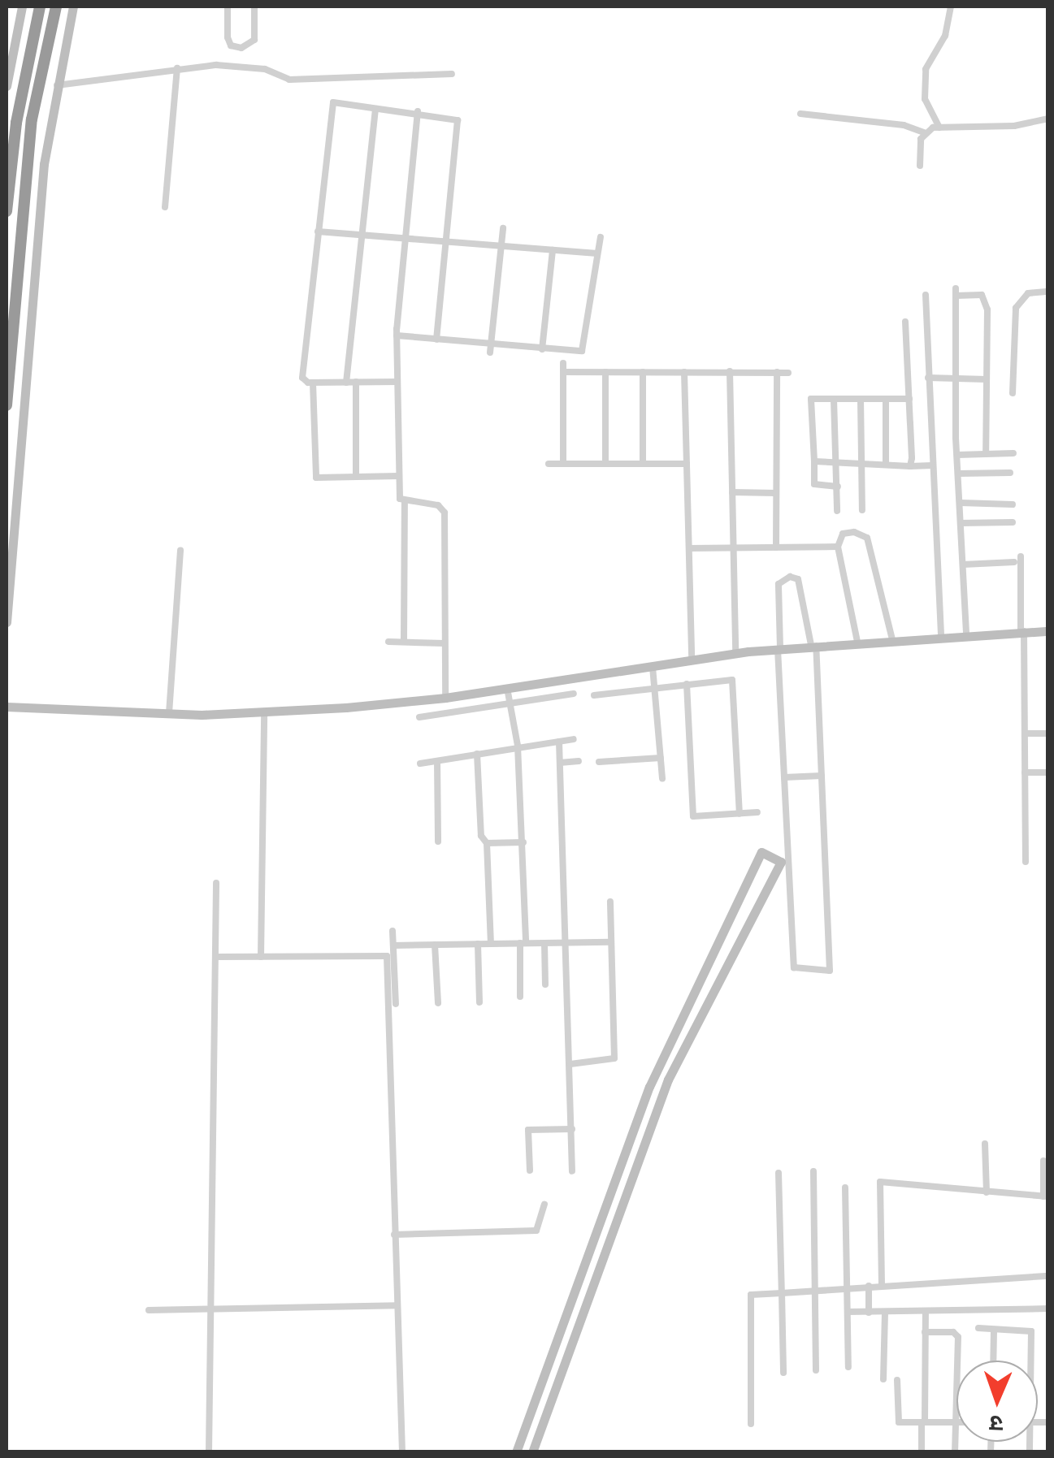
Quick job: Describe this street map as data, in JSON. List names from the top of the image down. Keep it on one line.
{"north":"bottom"}
